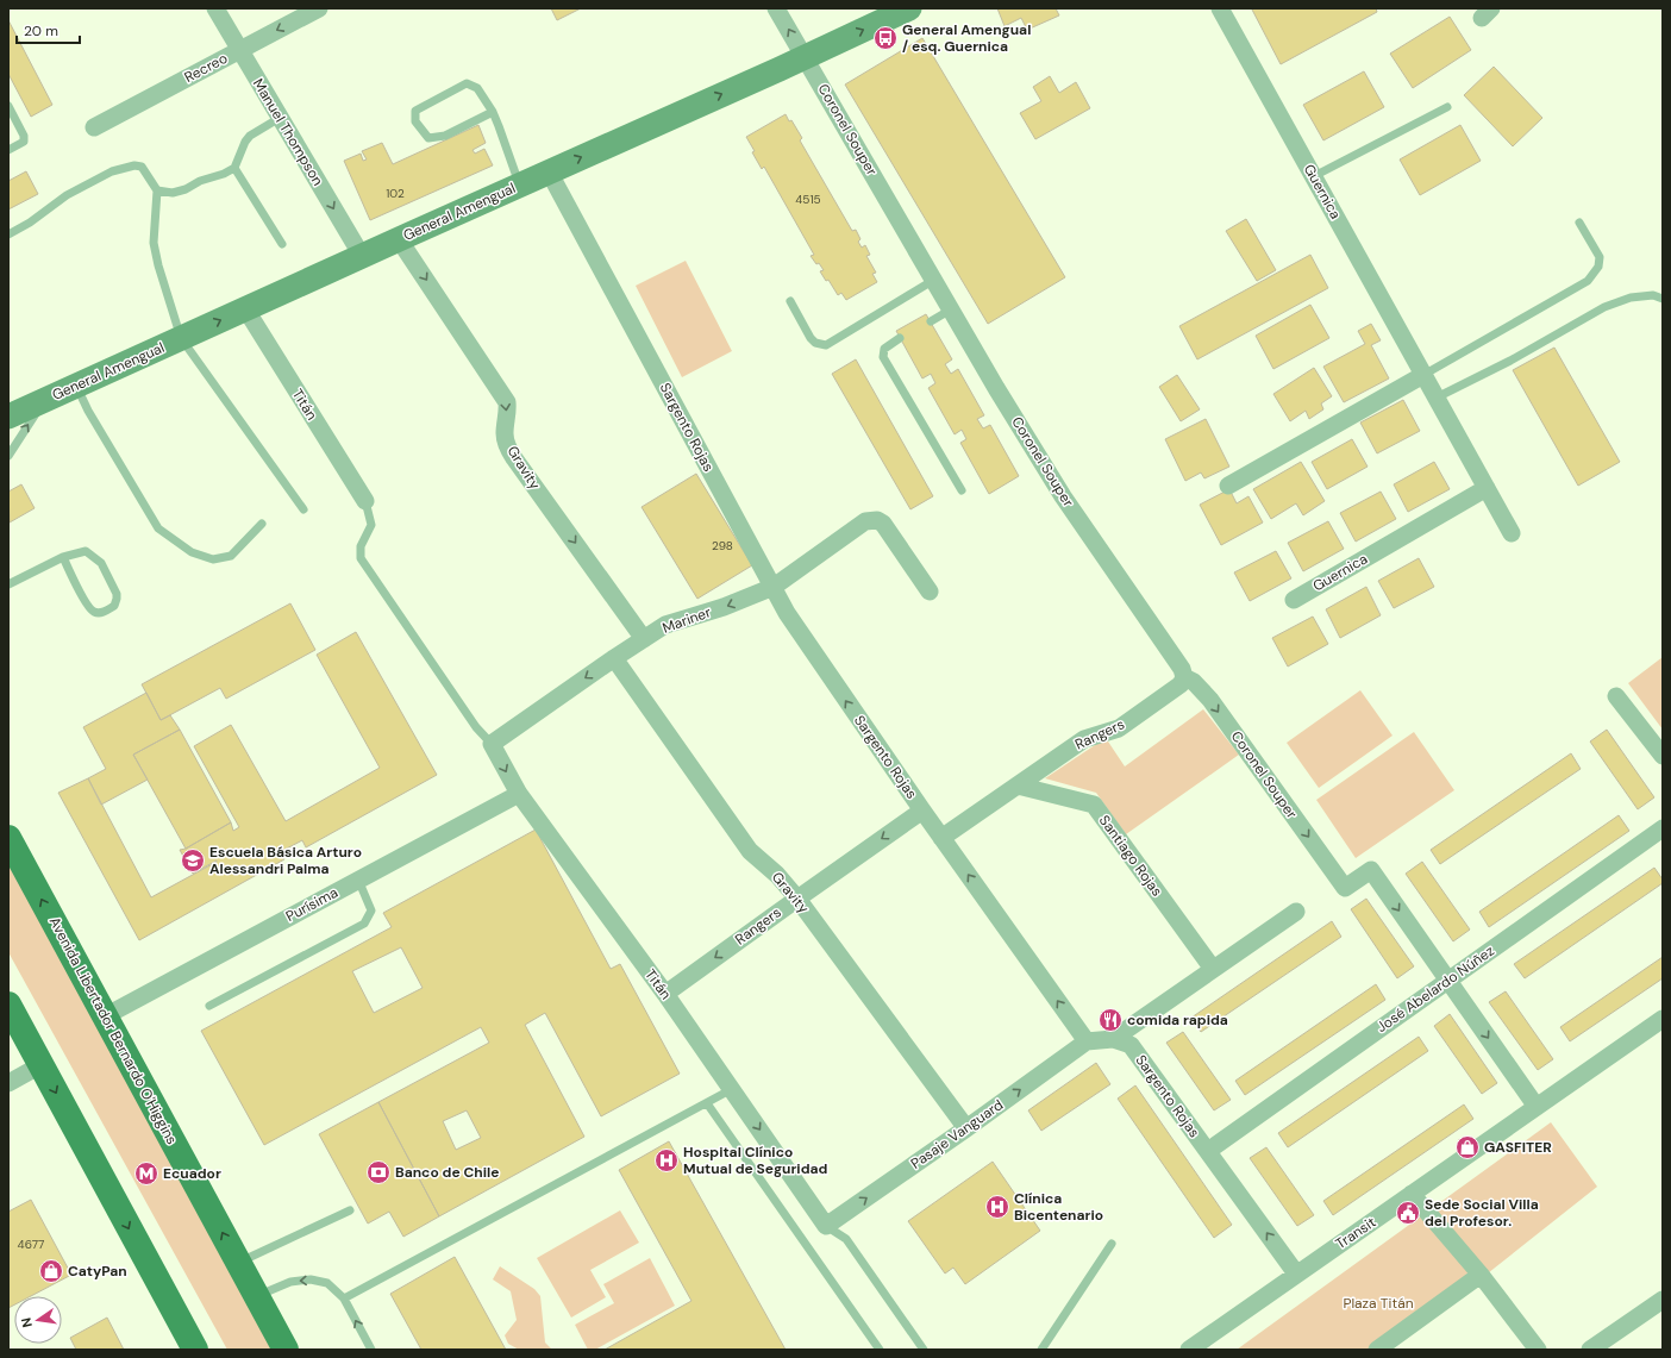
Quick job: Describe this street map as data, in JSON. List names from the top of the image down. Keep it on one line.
{"streets":{"main road":["Avenida Libertador Bernardo O'Higgins"],"street":["Recreo","Coronel Souper","Manuel Thompson","Guernica","General Amengual","Titán","Sargento Rojas","Gravity","Mariner","Rangers","Santiago Rojas","Purísima","José Abelardo Núñez","Pasaje Vanguard","Transit"]},"crossings":[["Recreo","Manuel Thompson"],["Coronel Souper","General Amengual"],["Coronel Souper","Rangers"],["Coronel Souper","José Abelardo Núñez"],["Manuel Thompson","General Amengual"],["General Amengual","Titán"],["General Amengual","Sargento Rojas"],["General Amengual","Gravity"],["Titán","Mariner"],["Titán","Rangers"],["Titán","Purísima"],["Titán","Pasaje Vanguard"],["Sargento Rojas","Mariner"],["Sargento Rojas","Rangers"],["Sargento Rojas","José Abelardo Núñez"],["Sargento Rojas","Pasaje Vanguard"],["Sargento Rojas","Transit"],["Gravity","Mariner"],["Gravity","Rangers"],["Gravity","Pasaje Vanguard"],["Rangers","Santiago Rojas"],["Purísima","Avenida Libertador Bernardo O'Higgins"]],"one_way":["Manuel Thompson","General Amengual","Sargento Rojas","Gravity","Mariner","Rangers","Pasaje Vanguard"],"parks":["Plaza Titán"],"places":{"bus stop":["General Amengual / esq. Guernica"],"school or university":["Escuela Básica Arturo Alessandri Palma"],"restaurant":["comida rapida"],"shop":["GASFITER","CatyPan"],"hospital":["Hospital Clínico Mutual de Seguridad","Clínica Bicentenario"],"bank":["Banco de Chile"],"metro station":["Ecuador"],"public building":["Sede Social Villa del Profesor."]},"house_numbers":["102","4515","298","4677"],"scale_bar":"20 m","north":"left"}
